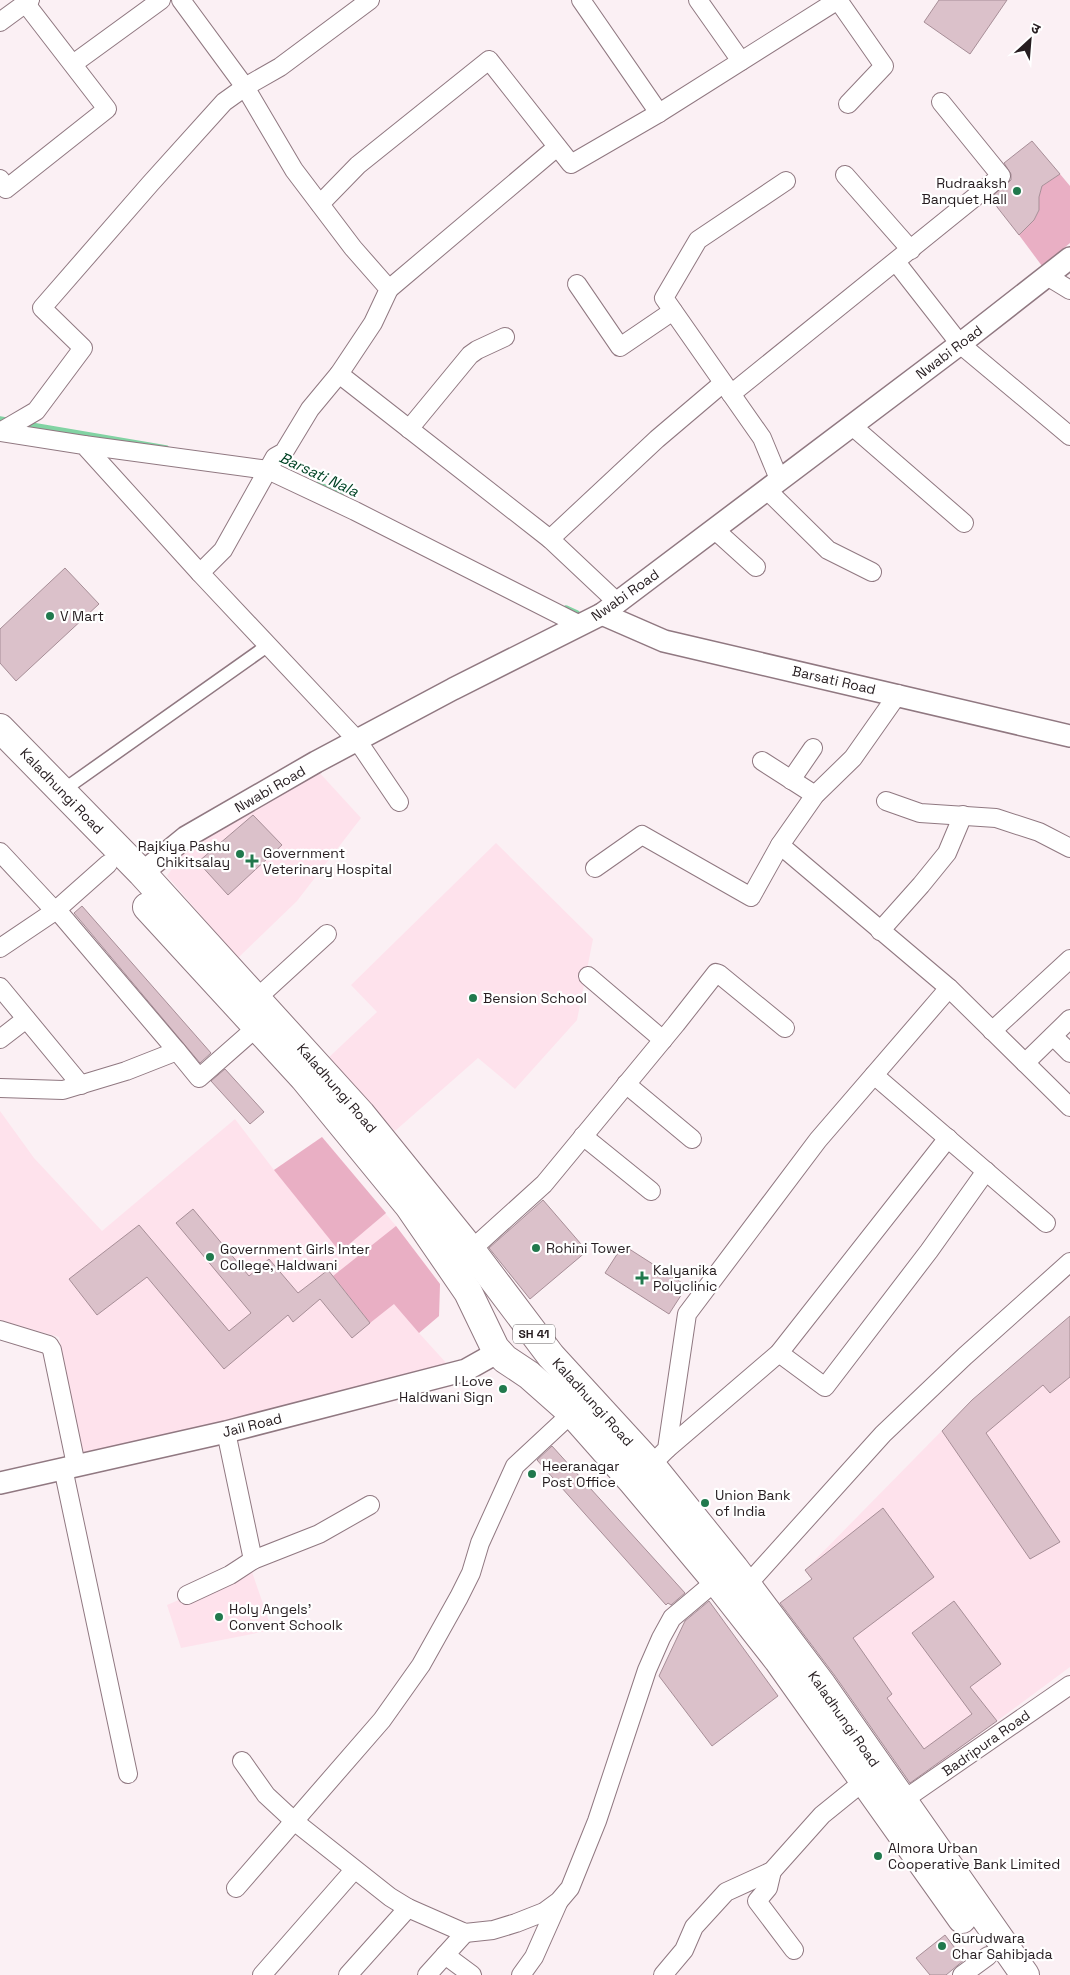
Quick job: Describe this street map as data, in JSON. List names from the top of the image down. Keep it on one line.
{"streets":{"main road":["Kaladhungi Road","SH 41"],"street":["Nwabi Road","Barsati Road","Jail Road","Badripura Road"]},"crossings":[["Nwabi Road","Barsati Road"],["Nwabi Road","Kaladhungi Road"],["Kaladhungi Road","Jail Road"],["Kaladhungi Road","Badripura Road"]],"water":["Barsati Nala"],"places":{"other":["Rudraaksh Banquet Hall","V Mart","Rajkiya Pashu Chikitsalay","Bension School","Rohini Tower","Government Girls Inter College, Haldwani","I Love Haldwani Sign","Heeranagar Post Office","Union Bank of India","Holy Angels' Convent Schoolk","Almora Urban Cooperative Bank Limited","Gurudwara Char Sahibjada"],"health":["Government Veterinary Hospital","Kalyanika Polyclinic"]},"north":"top right"}
